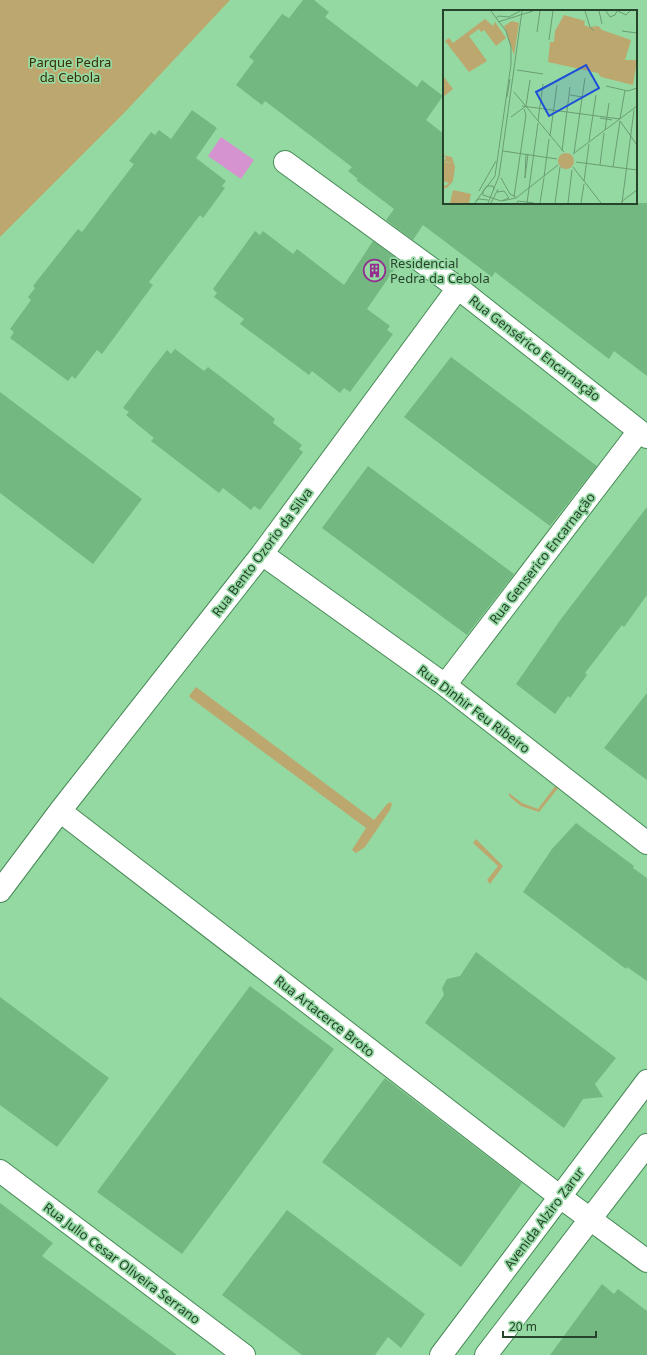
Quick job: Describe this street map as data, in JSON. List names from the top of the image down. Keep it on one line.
{"streets":{"street":["Rua Gensérico Encarnação","Rua Bento Ozorio da Silva","Rua Genserico Encarnação","Rua Dinhir Feu Ribeiro","Rua Artacerce Broto","Avenida Alziro Zarur","Rua Julio Cesar Oliveira Serrano"]},"crossings":[["Rua Gensérico Encarnação","Rua Bento Ozorio da Silva"],["Rua Gensérico Encarnação","Rua Genserico Encarnação"],["Rua Bento Ozorio da Silva","Rua Dinhir Feu Ribeiro"],["Rua Bento Ozorio da Silva","Rua Artacerce Broto"],["Rua Genserico Encarnação","Rua Dinhir Feu Ribeiro"],["Rua Artacerce Broto","Avenida Alziro Zarur"]],"parks":["Parque Pedra da Cebola"],"places":{"building":["Residencial Pedra da Cebola"]},"scale_bar":"20 m"}
